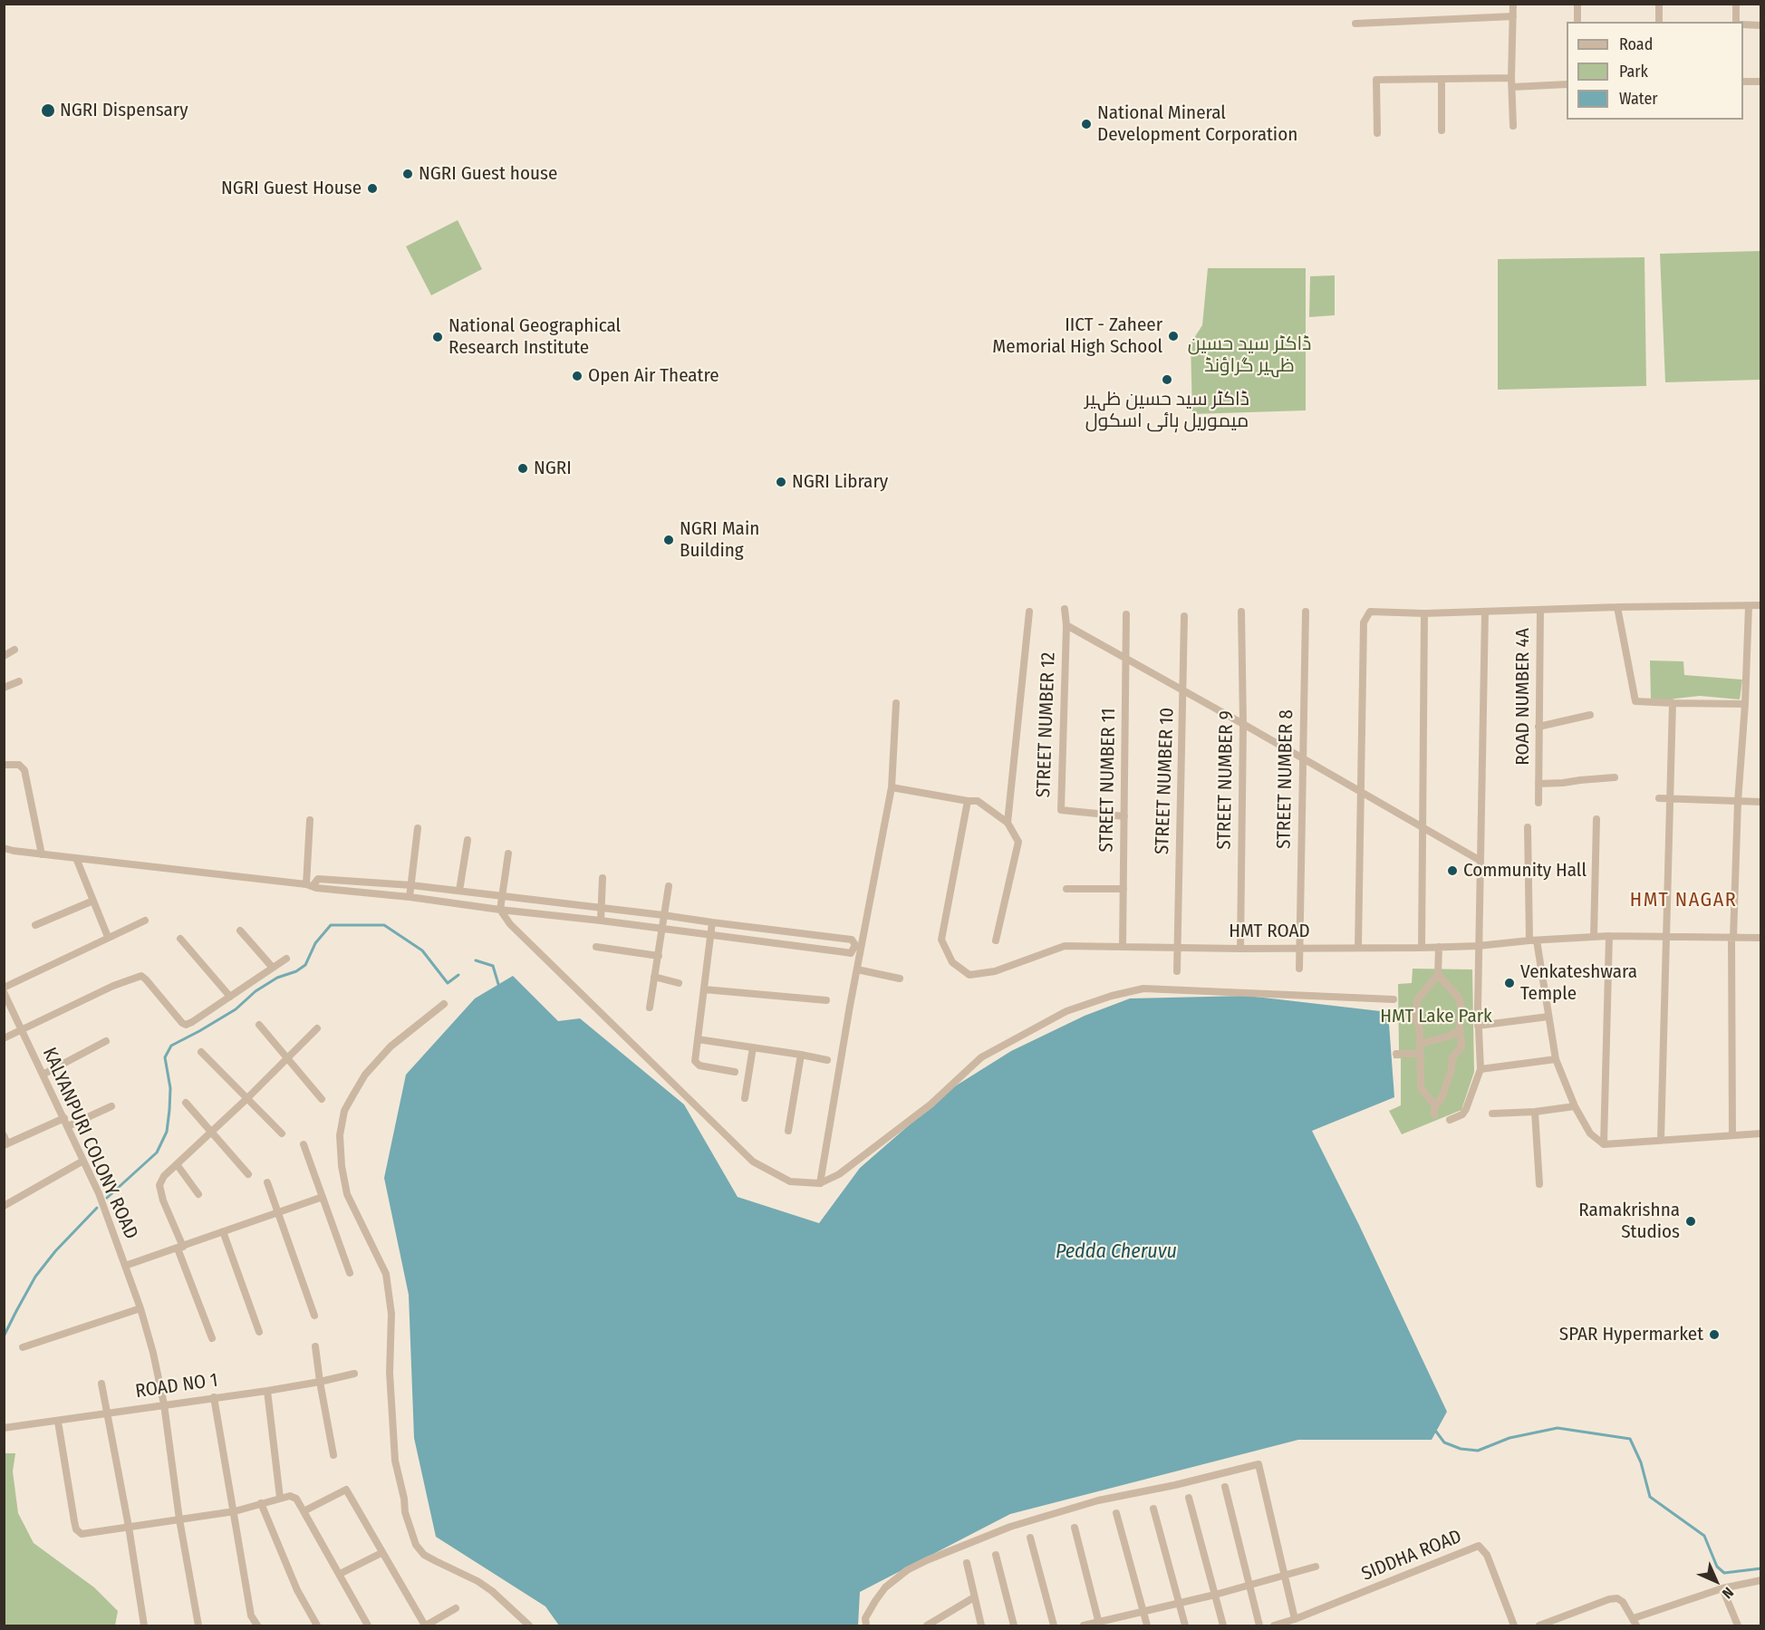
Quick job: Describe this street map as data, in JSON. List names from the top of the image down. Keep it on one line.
{"streets":{"street":["ROAD NUMBER 4A","STREET NUMBER 12","STREET NUMBER 8","STREET NUMBER 11","STREET NUMBER 9","STREET NUMBER 10","HMT ROAD","KALYANPURI COLONY ROAD","ROAD NO 1","SIDDHA ROAD"]},"crossings":[["STREET NUMBER 12","STREET NUMBER 11"],["STREET NUMBER 8","HMT ROAD"],["STREET NUMBER 11","HMT ROAD"],["STREET NUMBER 9","HMT ROAD"],["STREET NUMBER 10","HMT ROAD"],["KALYANPURI COLONY ROAD","ROAD NO 1"]],"districts":["HMT NAGAR"],"water":["Pedda Cheruvu"],"parks":["ڈاکٹر سید حسین ظہیر گراؤنڈ","HMT Lake Park"],"places":["NGRI Dispensary","National Mineral Development Corporation","NGRI Guest house","NGRI Guest House","IICT - Zaheer Memorial High School","National Geographical Research Institute","Open Air Theatre","ڈاکٹر سید حسین ظہیر میموریل ہائی اسکول","NGRI","NGRI Library","NGRI Main Building","Community Hall","Venkateshwara Temple","Ramakrishna Studios","SPAR Hypermarket"],"legend":["Road","Park","Water"],"north":"bottom right"}
